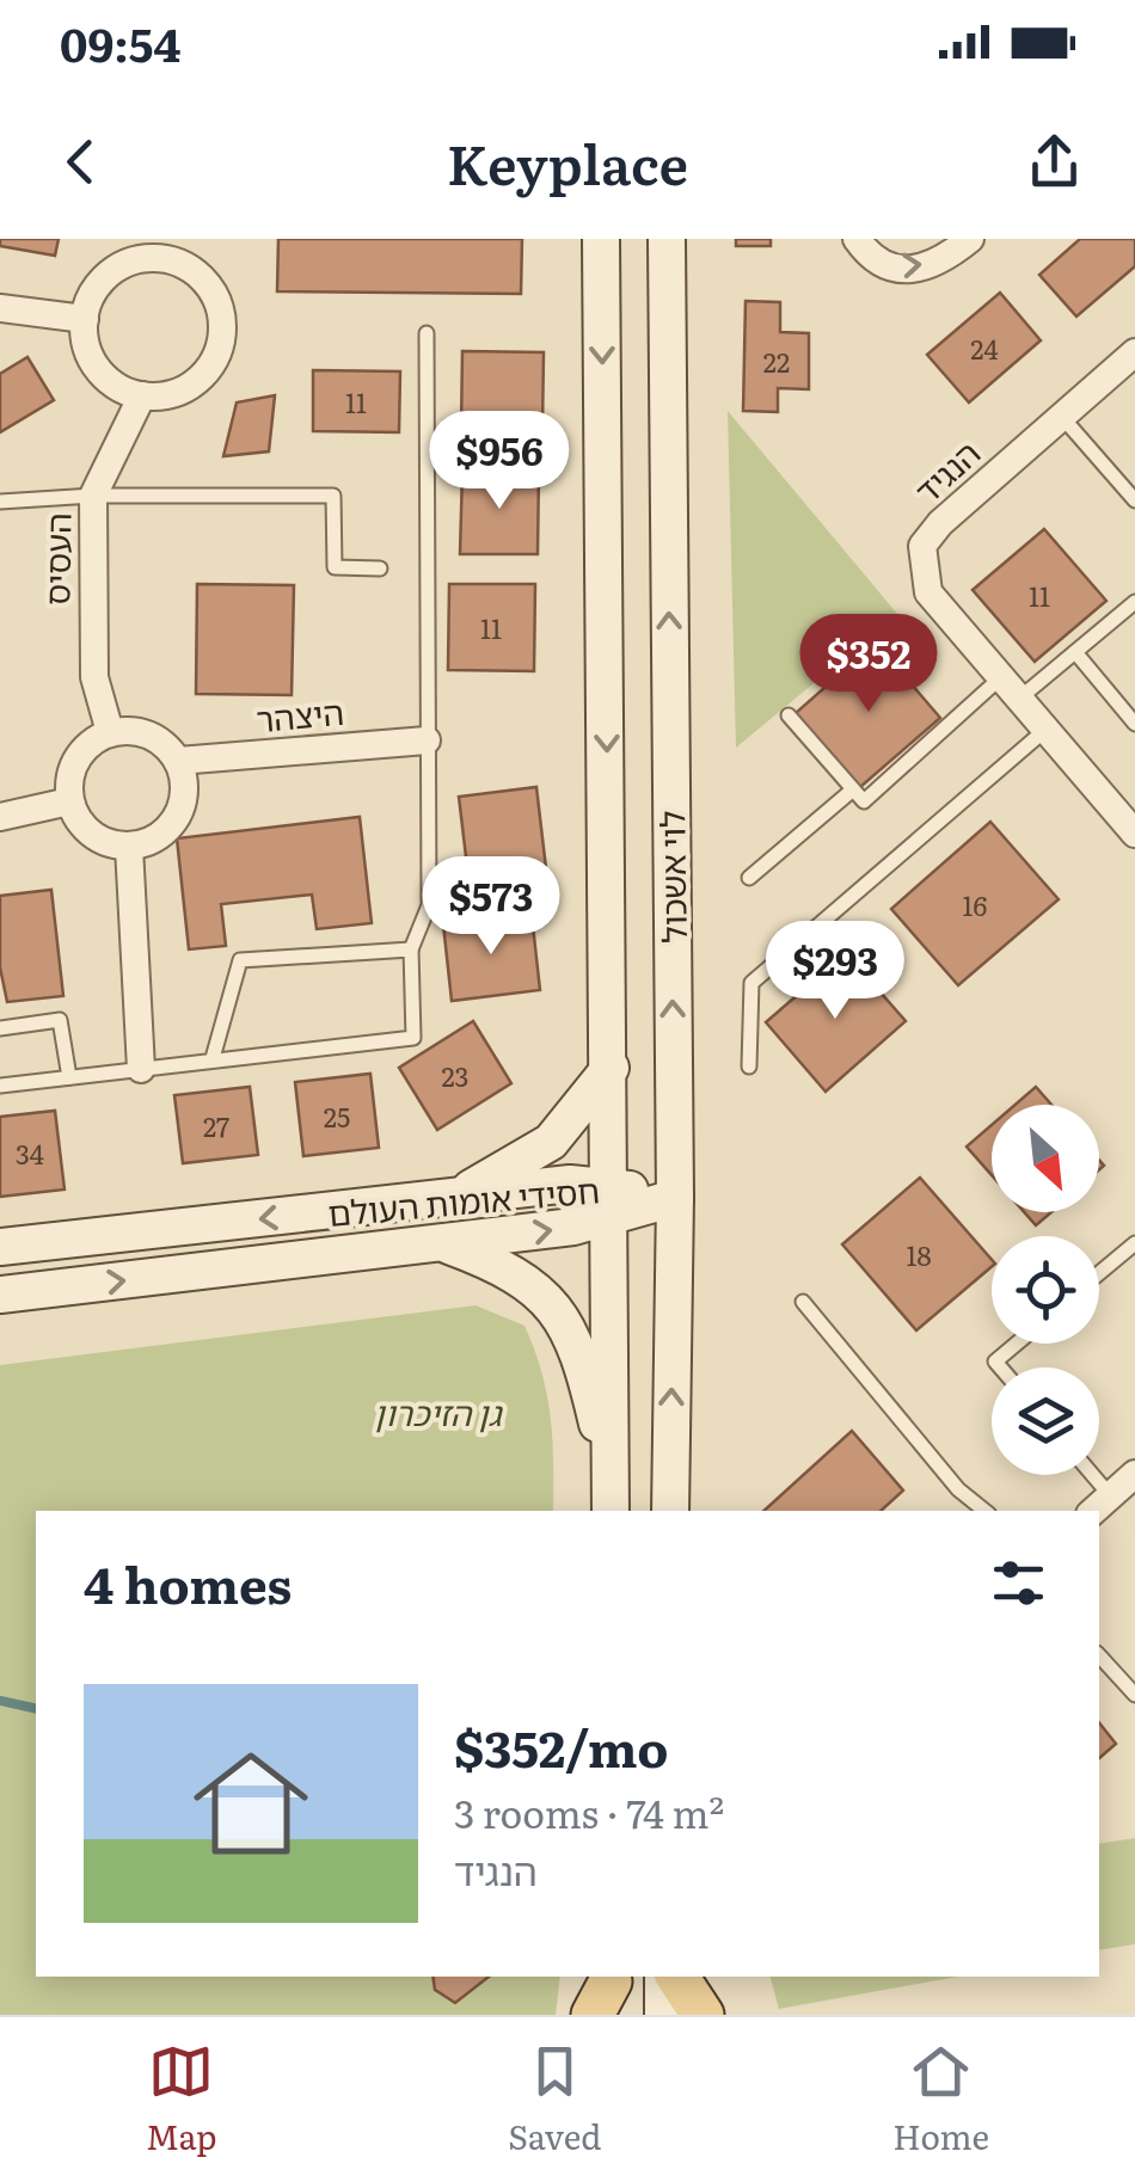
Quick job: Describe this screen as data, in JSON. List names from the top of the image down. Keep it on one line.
{"streets":{"main road":["לוי אשכול","חסידי אומות העולם"],"street":["הנגיד","העסיס","היצהר"]},"crossings":[["העסיס","היצהר"],["לוי אשכול","חסידי אומות העולם"]],"parks":["גן הזיכרון"],"house_numbers":["24","22","11","11","11","16","23","25","27","34","18"],"north":"bottom right","page":{"status":"09:54","header":"Keyplace","price":["$956","$352","$573","$293"],"heading":"4 homes","list":[{"name":"$352/mo","note":"3 rooms · 74 m² · הנגיד"}],"tabs":["Map","Saved","Home"]}}
